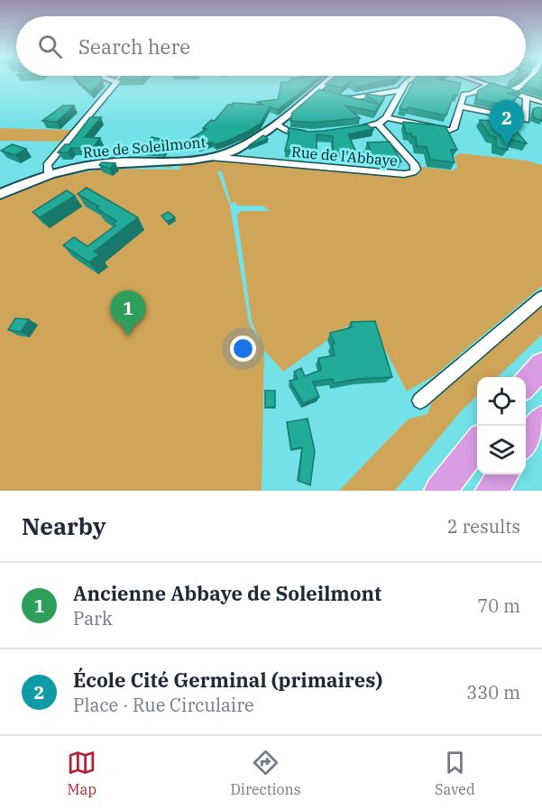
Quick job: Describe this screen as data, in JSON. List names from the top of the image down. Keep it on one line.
{"streets":{"street":["Rue de Soleilmont","Rue de l'Abbaye"]},"crossings":[["Rue de Soleilmont","Rue de l'Abbaye"]],"page":{"search":"Search here","pins":["2","1"],"heading":["Nearby","2 results"],"list":[{"mark":"1","name":"Ancienne Abbaye de Soleilmont","note":"Park","value":"70 m"},{"mark":"2","name":"École Cité Germinal (primaires)","note":"Place · Rue Circulaire","value":"330 m"}],"nav":["Map","Directions","Saved"]}}
